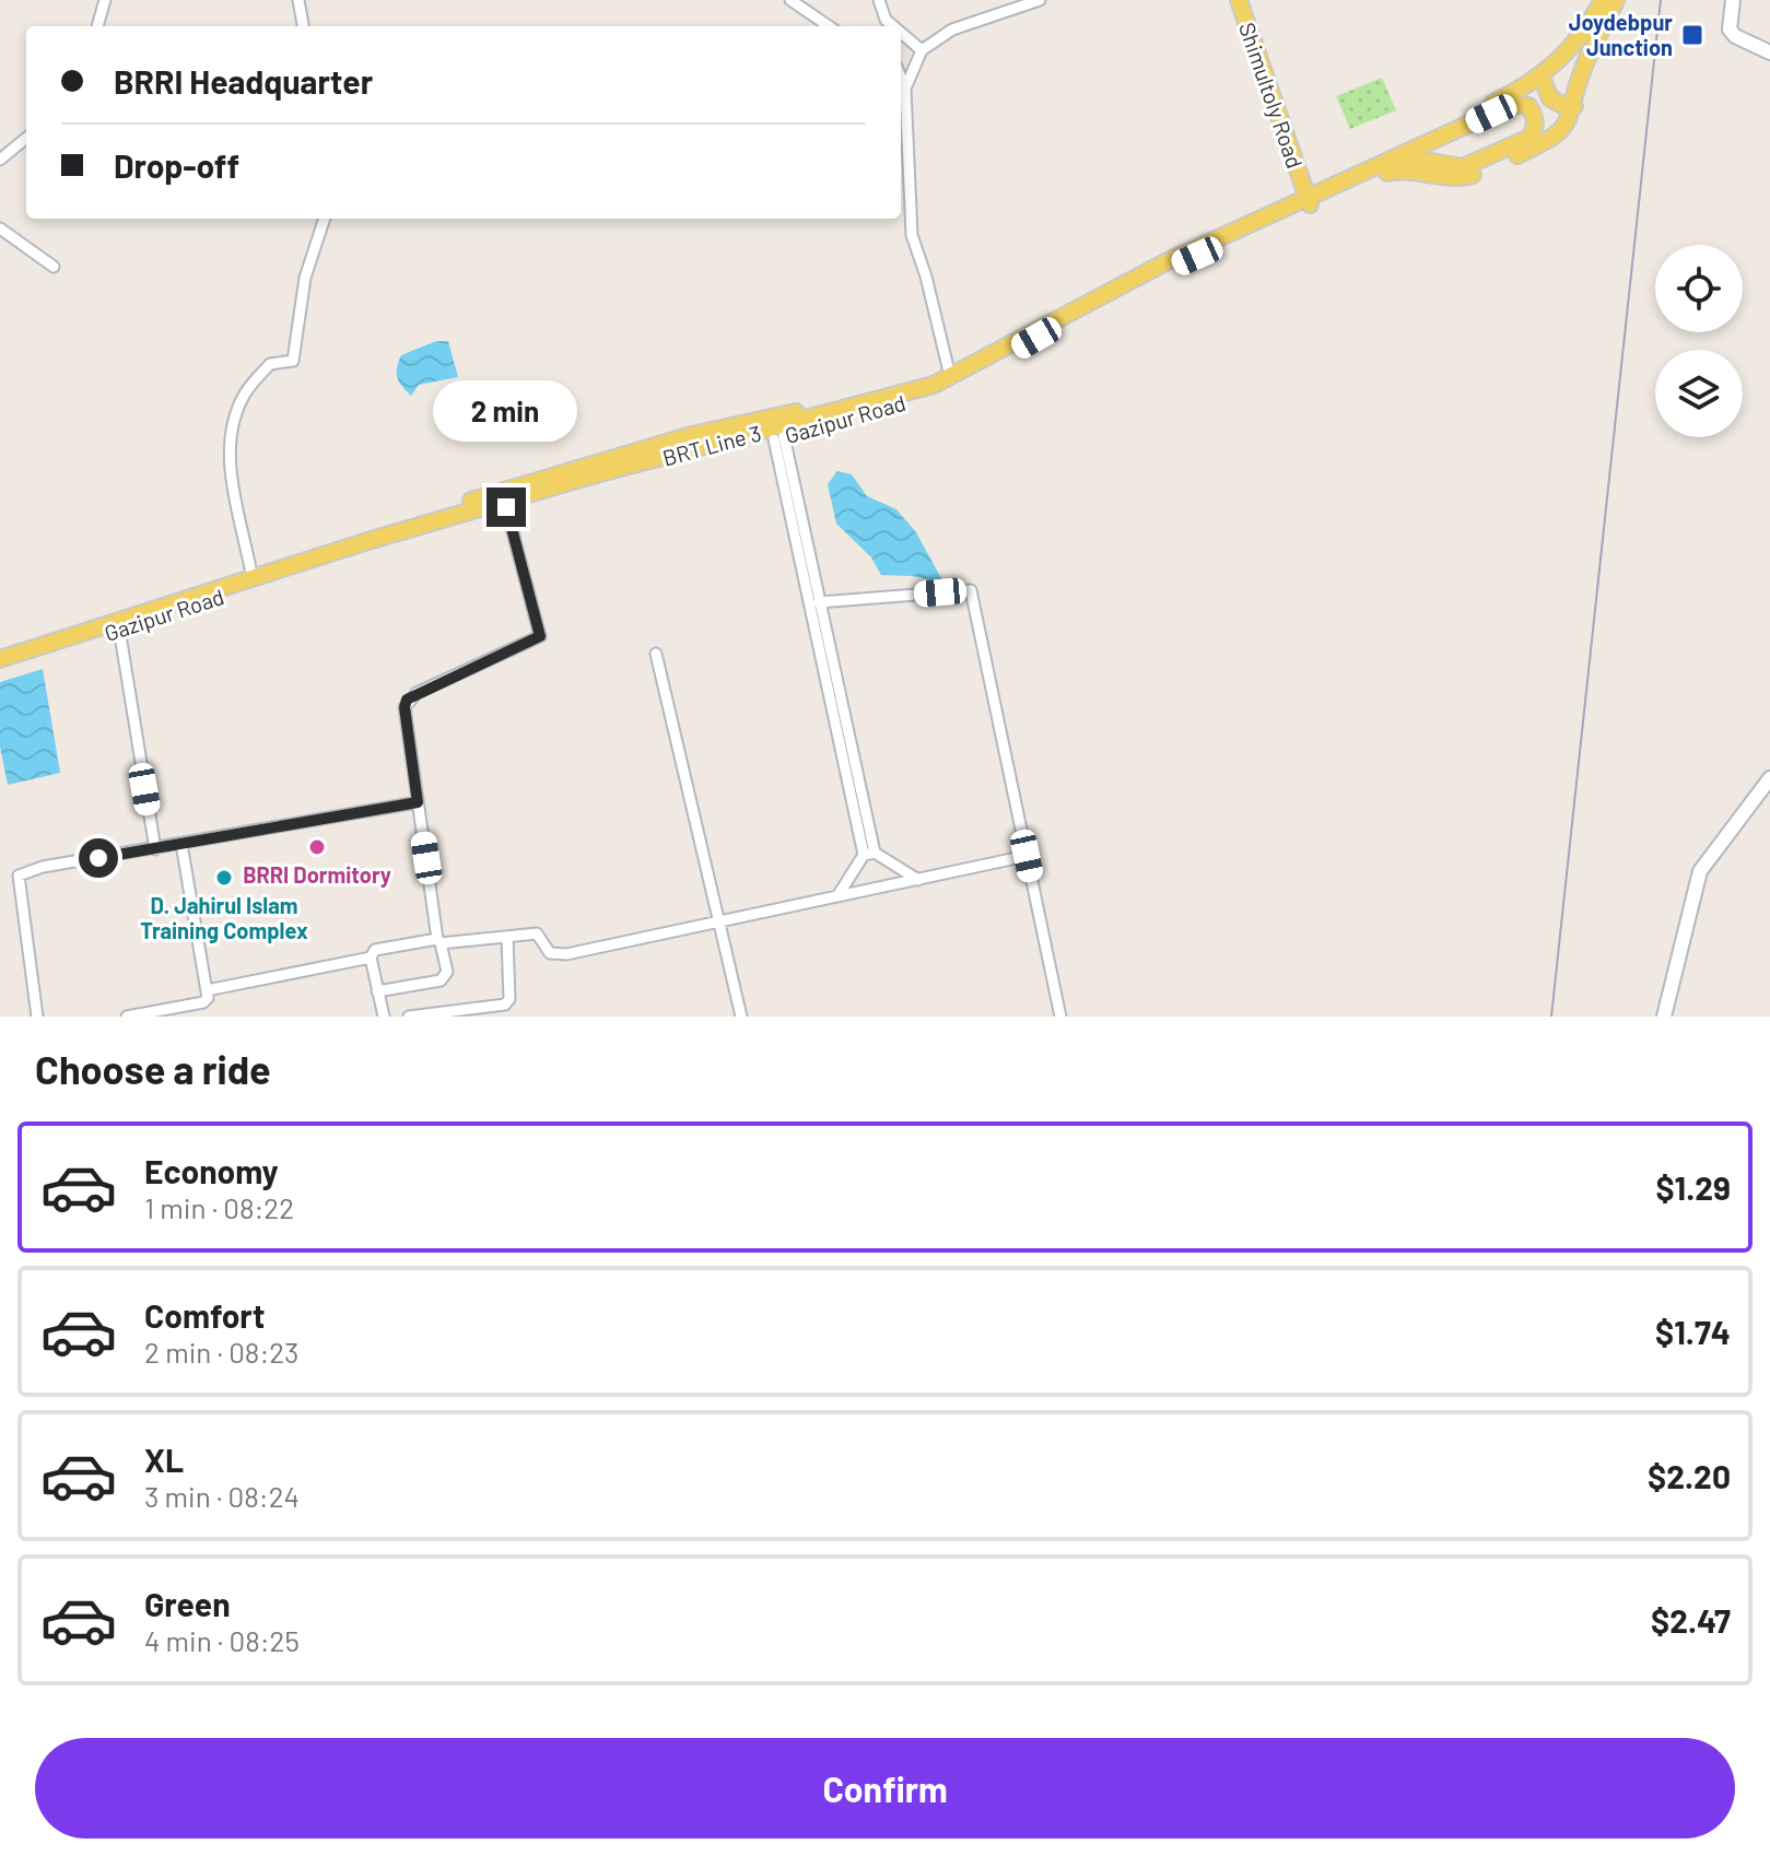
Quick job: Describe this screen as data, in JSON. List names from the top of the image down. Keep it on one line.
{"streets":{"main road":["Shimultoly Road","Gazipur Road","BRT Line 3"]},"crossings":[["Shimultoly Road","Gazipur Road"],["Shimultoly Road","BRT Line 3"],["Gazipur Road","BRT Line 3"]],"places":{"transit":["Joydebpur Junction"],"other":["BRRI Dormitory","D. Jahirul Islam Training Complex"]},"page":{"banner":["BRRI Headquarter","Drop-off"],"bubble":"2 min","heading":"Choose a ride","list":[{"name":"Economy","note":"1 min · 08:22","value":"$1.29"},{"name":"Comfort","note":"2 min · 08:23","value":"$1.74"},{"name":"XL","note":"3 min · 08:24","value":"$2.20"},{"name":"Green","note":"4 min · 08:25","value":"$2.47"}],"buttons":"Confirm"}}
